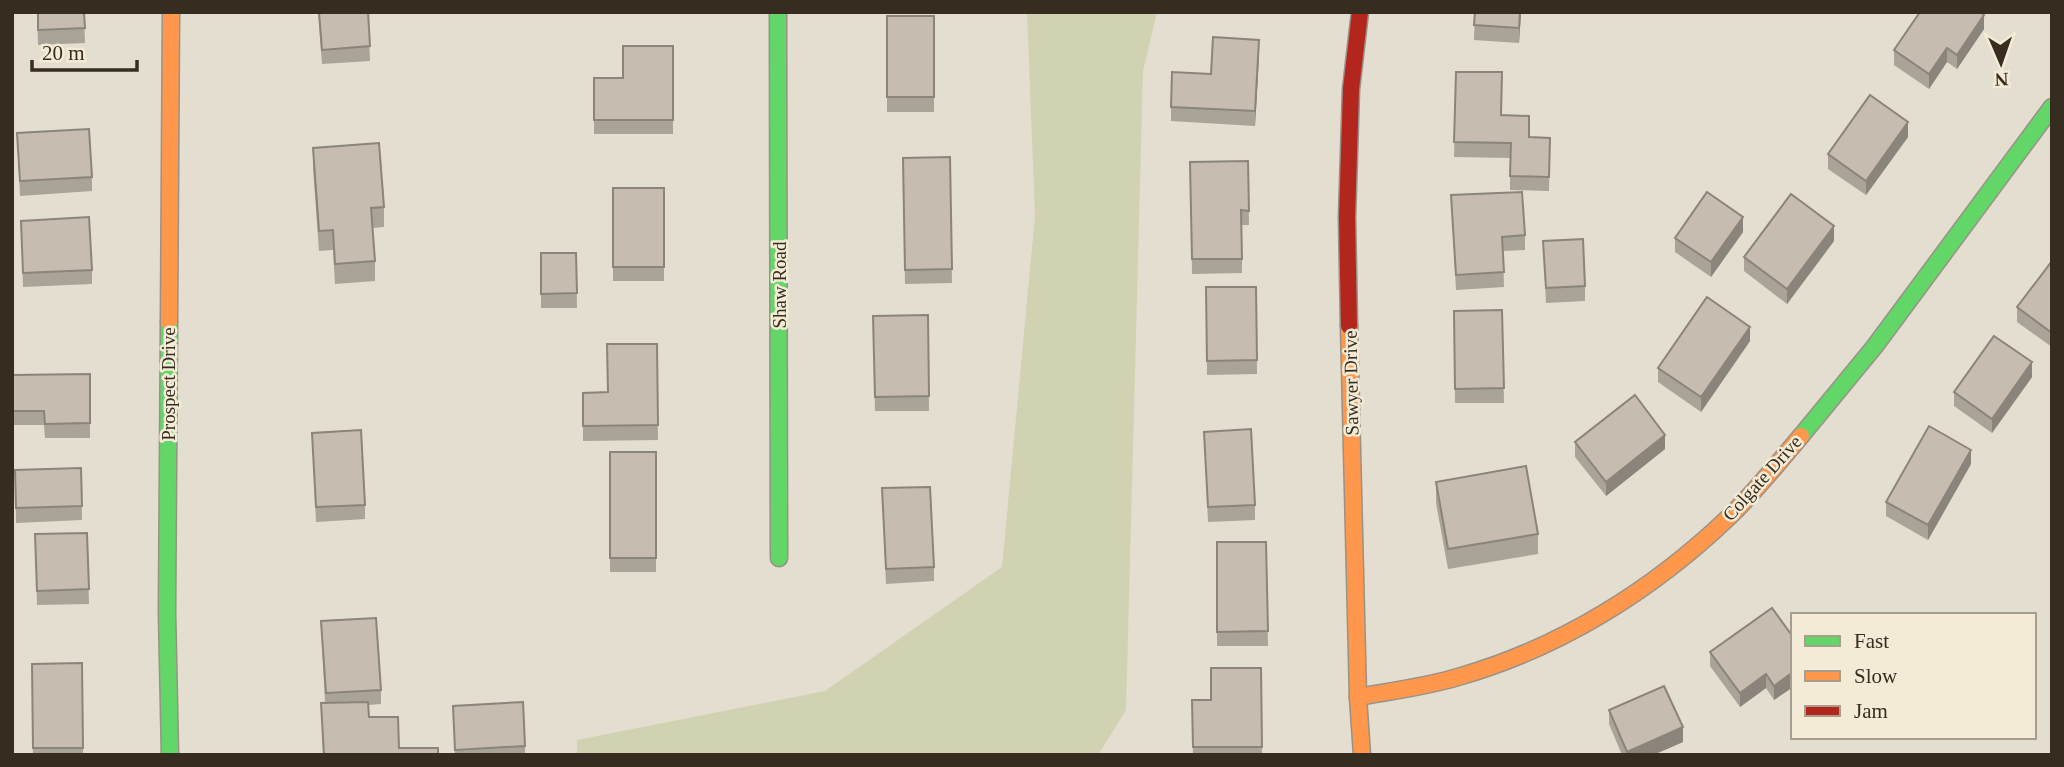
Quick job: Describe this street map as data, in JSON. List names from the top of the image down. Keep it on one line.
{"streets":{"street":["Shaw Road","Sawyer Drive","Prospect Drive","Colgate Drive"]},"crossings":[["Sawyer Drive","Colgate Drive"]],"legend":["Fast","Slow","Jam"],"scale_bar":"20 m","north":"bottom"}
